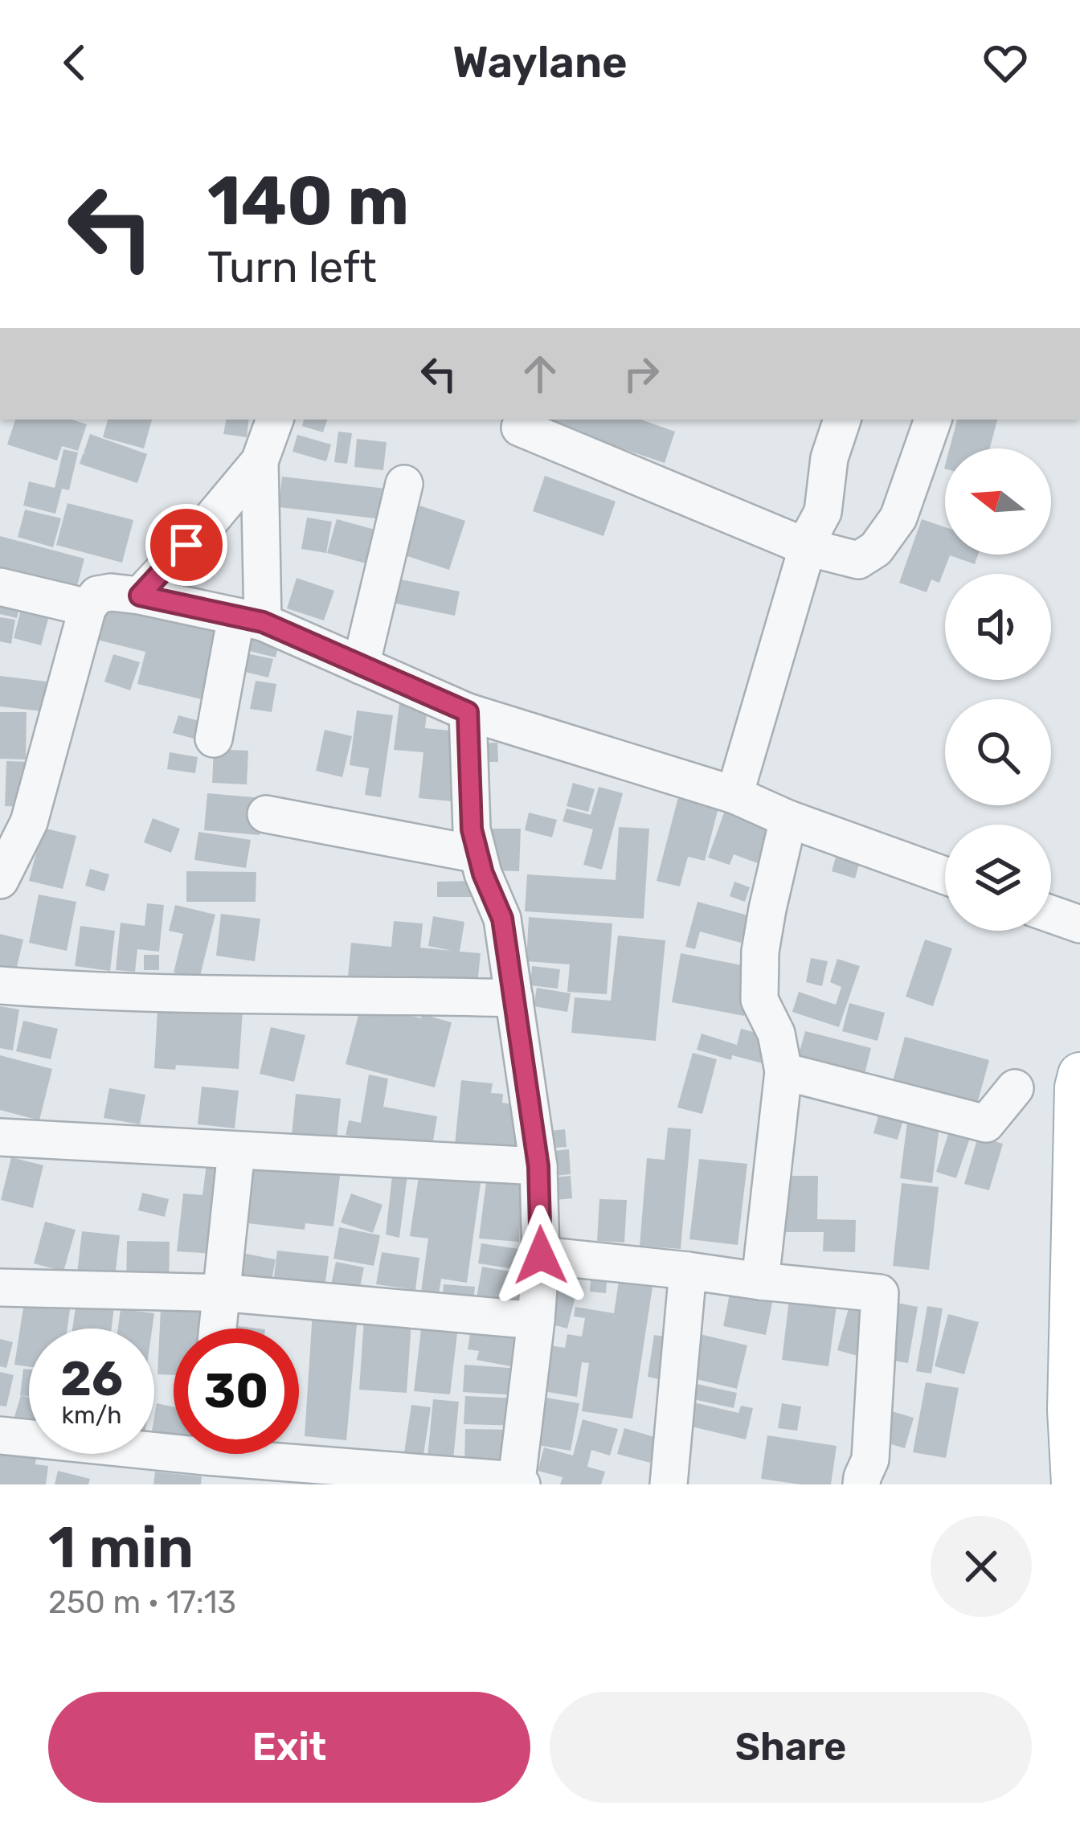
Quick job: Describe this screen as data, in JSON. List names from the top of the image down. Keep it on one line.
{"north":"left","page":{"header":"Waylane","turn":["140 m","Turn left"],"speed":"26 km/h","limit":"30","heading":["1 min","250 m · 17:13"],"buttons":["Exit","Share"]}}
